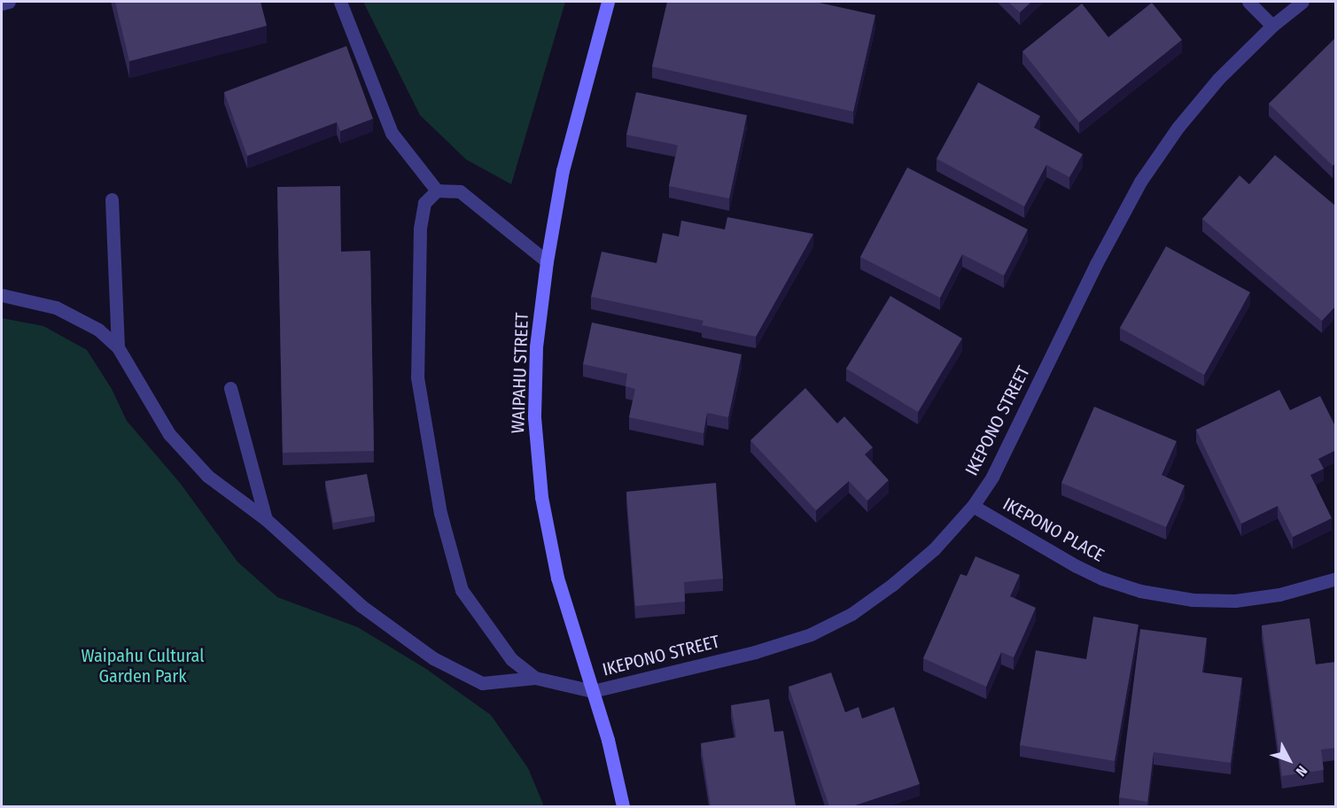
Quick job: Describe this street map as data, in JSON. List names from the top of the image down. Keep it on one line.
{"streets":{"street":["WAIPAHU STREET","IKEPONO STREET","IKEPONO PLACE"]},"crossings":[["WAIPAHU STREET","IKEPONO STREET"],["IKEPONO STREET","IKEPONO PLACE"]],"parks":["Waipahu Cultural Garden Park"],"north":"bottom right"}
